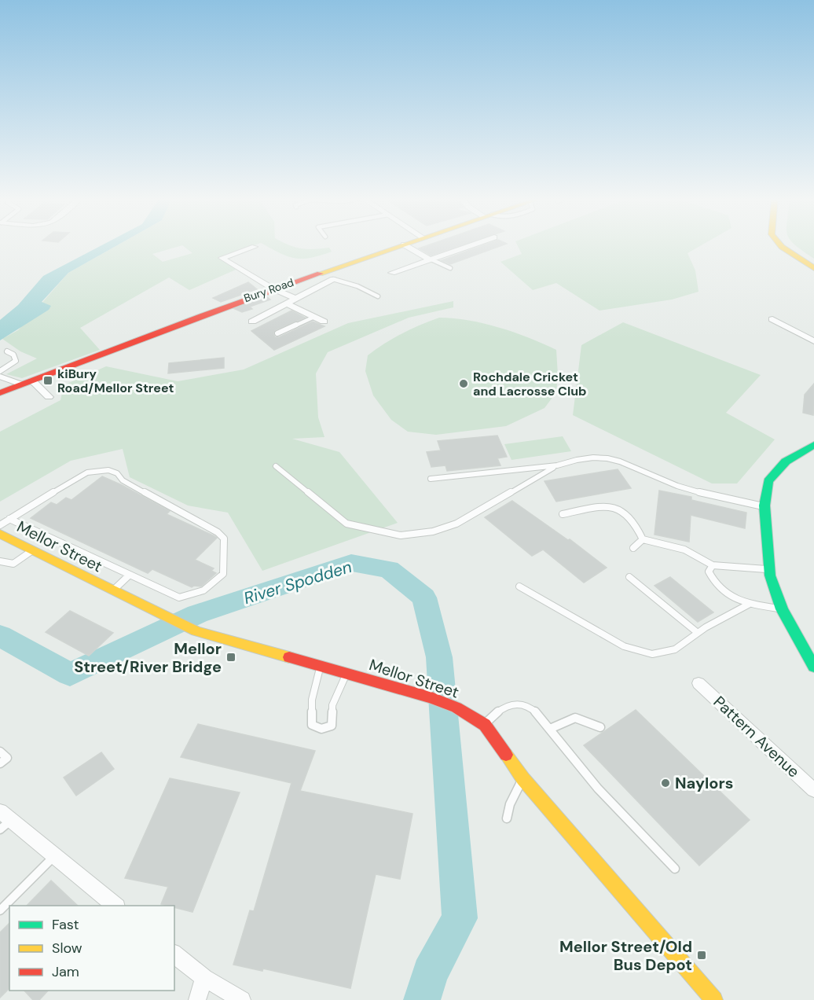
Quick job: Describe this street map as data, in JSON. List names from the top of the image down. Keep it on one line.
{"streets":{"main road":["Bury Road","Mellor Street"],"street":["Pattern Avenue"]},"water":["River Spodden"],"places":{"transit":["kiBury Road/Mellor Street","Mellor Street/River Bridge","Mellor Street/Old Bus Depot"],"other":["Rochdale Cricket and Lacrosse Club","Naylors"]},"legend":["Fast","Slow","Jam"]}
